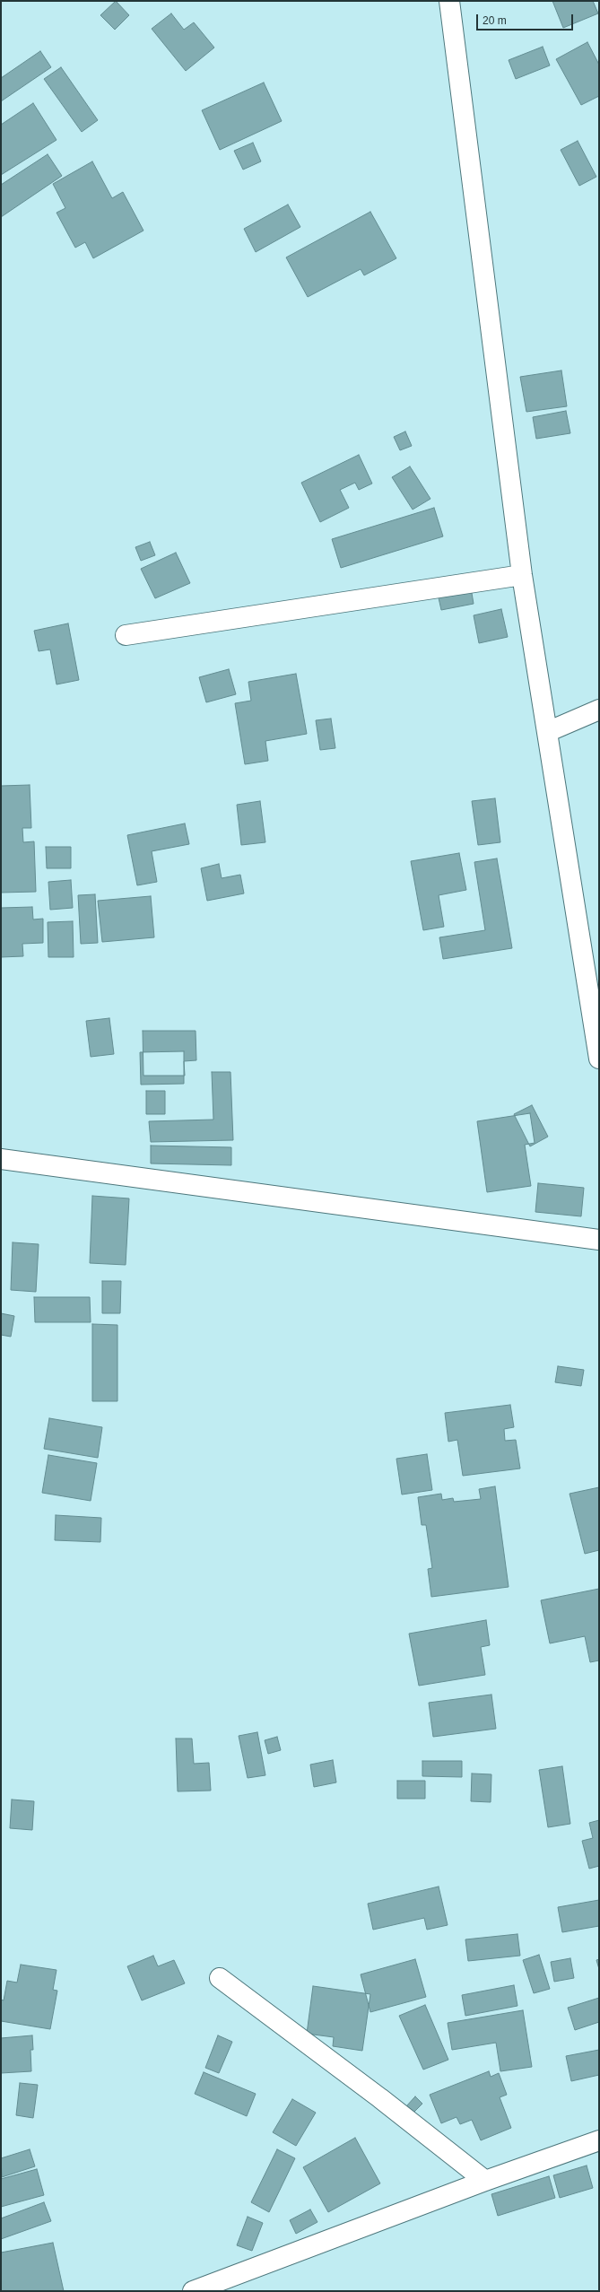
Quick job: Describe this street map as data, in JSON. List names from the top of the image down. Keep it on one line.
{"scale_bar":"20 m"}
